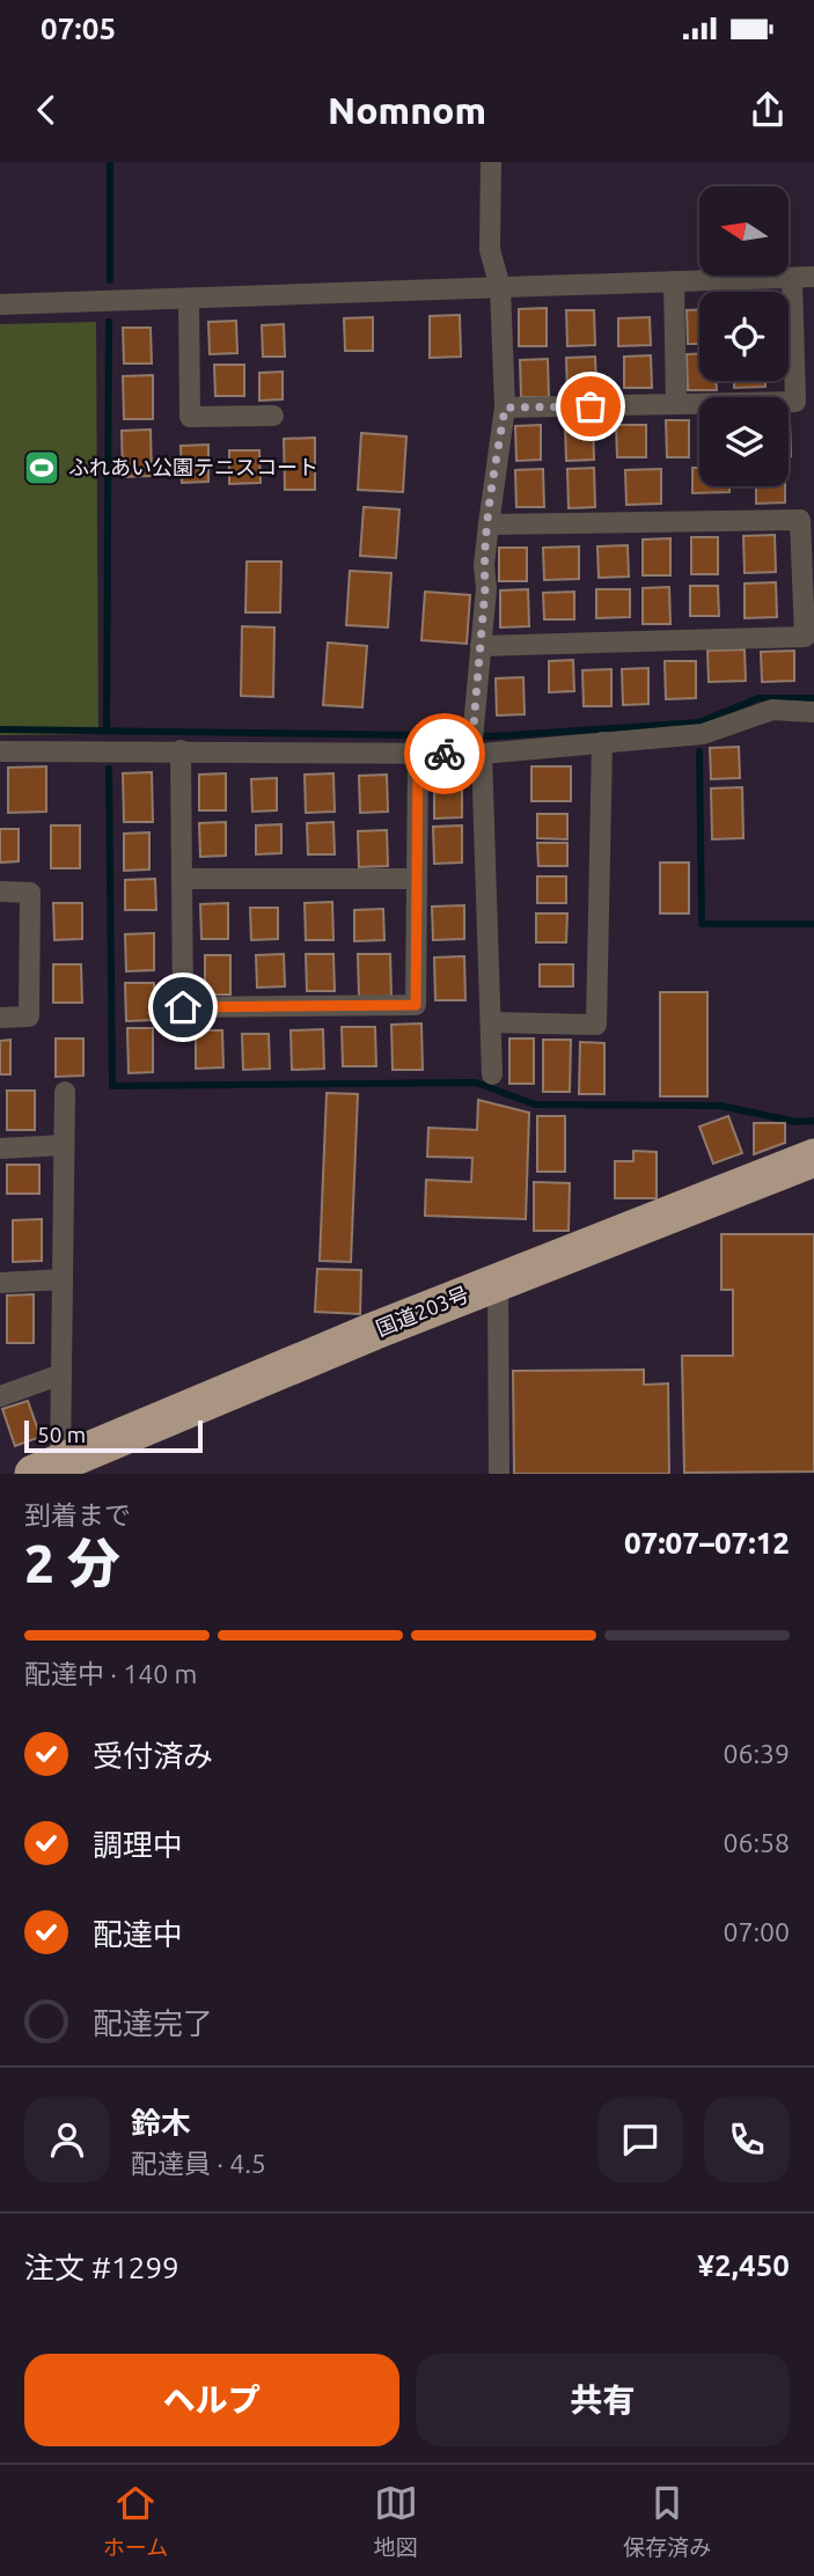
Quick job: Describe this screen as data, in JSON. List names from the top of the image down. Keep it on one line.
{"streets":{"highway":["国道203号"]},"places":{"sports":["ふれあい公園テニスコート"]},"scale_bar":"50 m","north":"left","page":{"status":"07:05","header":"Nomnom","scale":"50 m","heading":["2 分","到着まで","07:07–07:12"],"panel":["鈴木","配達員 · 4.5","注文 #1299","¥2,450"],"bar":"配達中 · 140 m","list":[["受付済み","06:39"],["調理中","06:58"],["配達中","07:00"],"配達完了"],"buttons":["ヘルプ","共有"],"tabs":["ホーム","地図","保存済み"]}}
